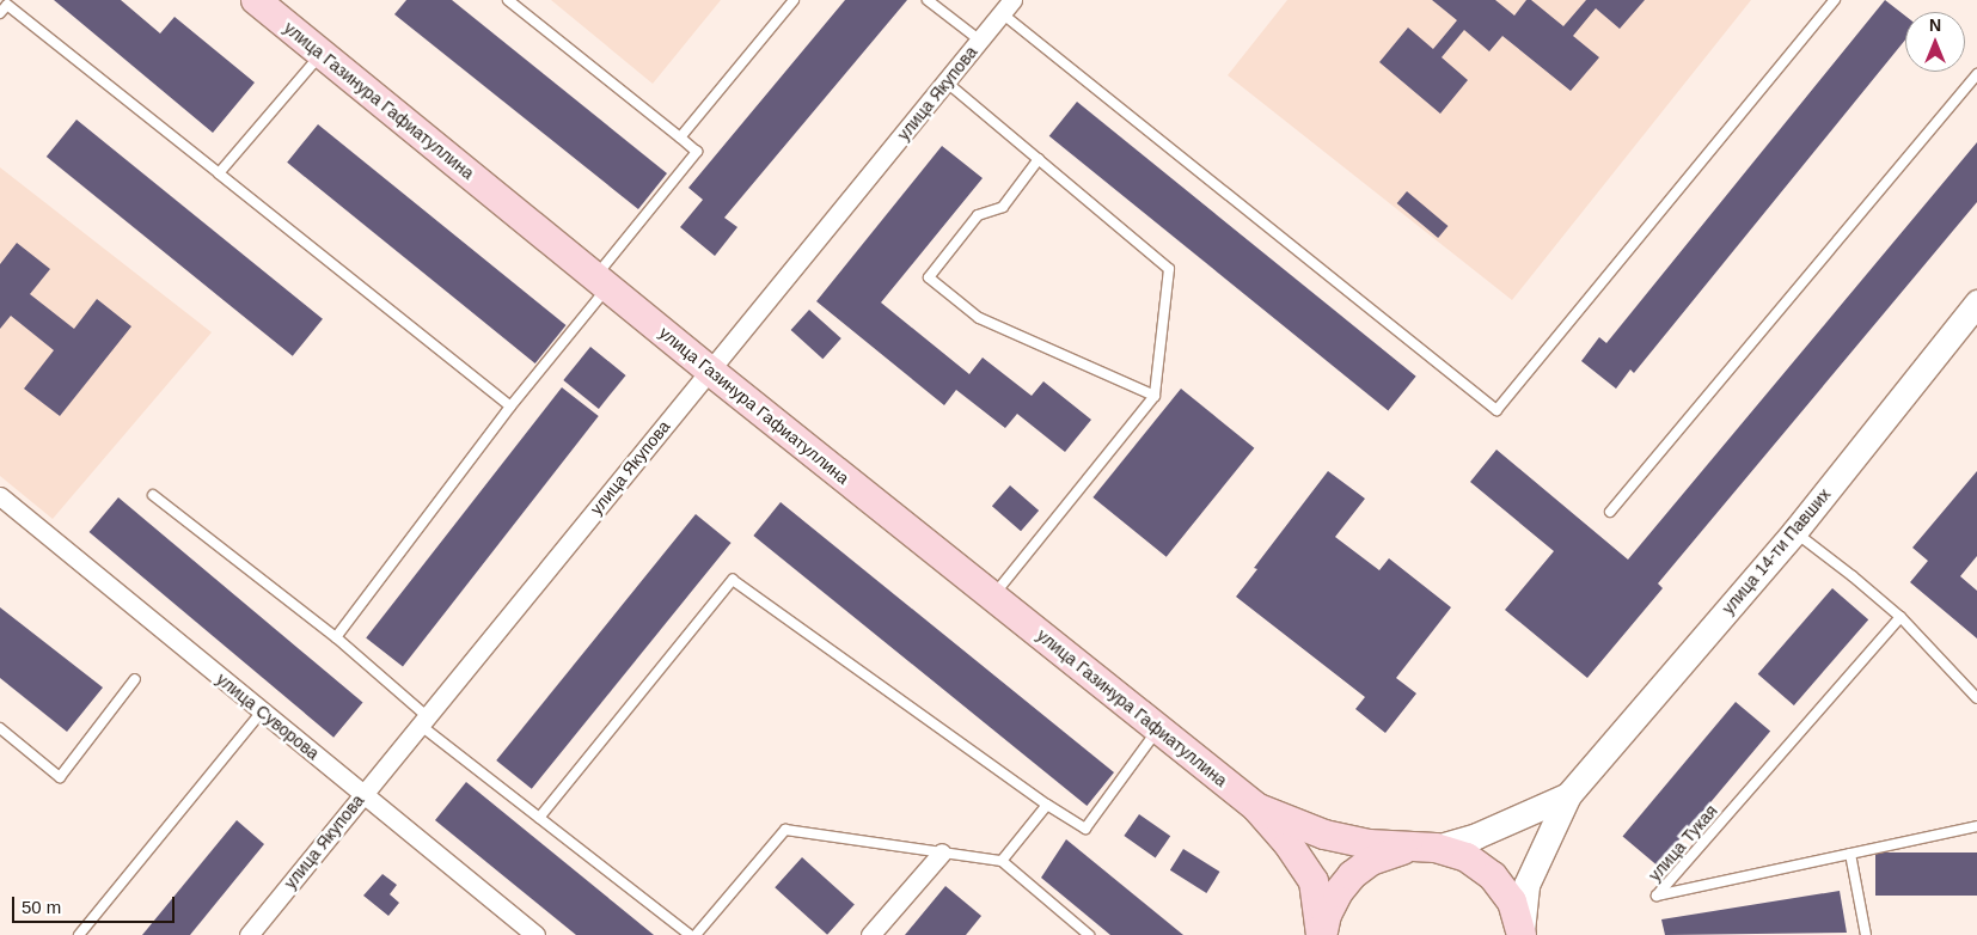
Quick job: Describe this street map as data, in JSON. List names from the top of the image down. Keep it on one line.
{"streets":{"main road":["улица Газинура Гафиатуллина"],"street":["улица Якупова","улица 14-ти Павших","улица Суворова"],"lane":["улица Тукая"]},"crossings":[["улица Якупова","улица Газинура Гафиатуллина"],["улица Якупова","улица Суворова"]],"scale_bar":"50 m","north":"top"}
